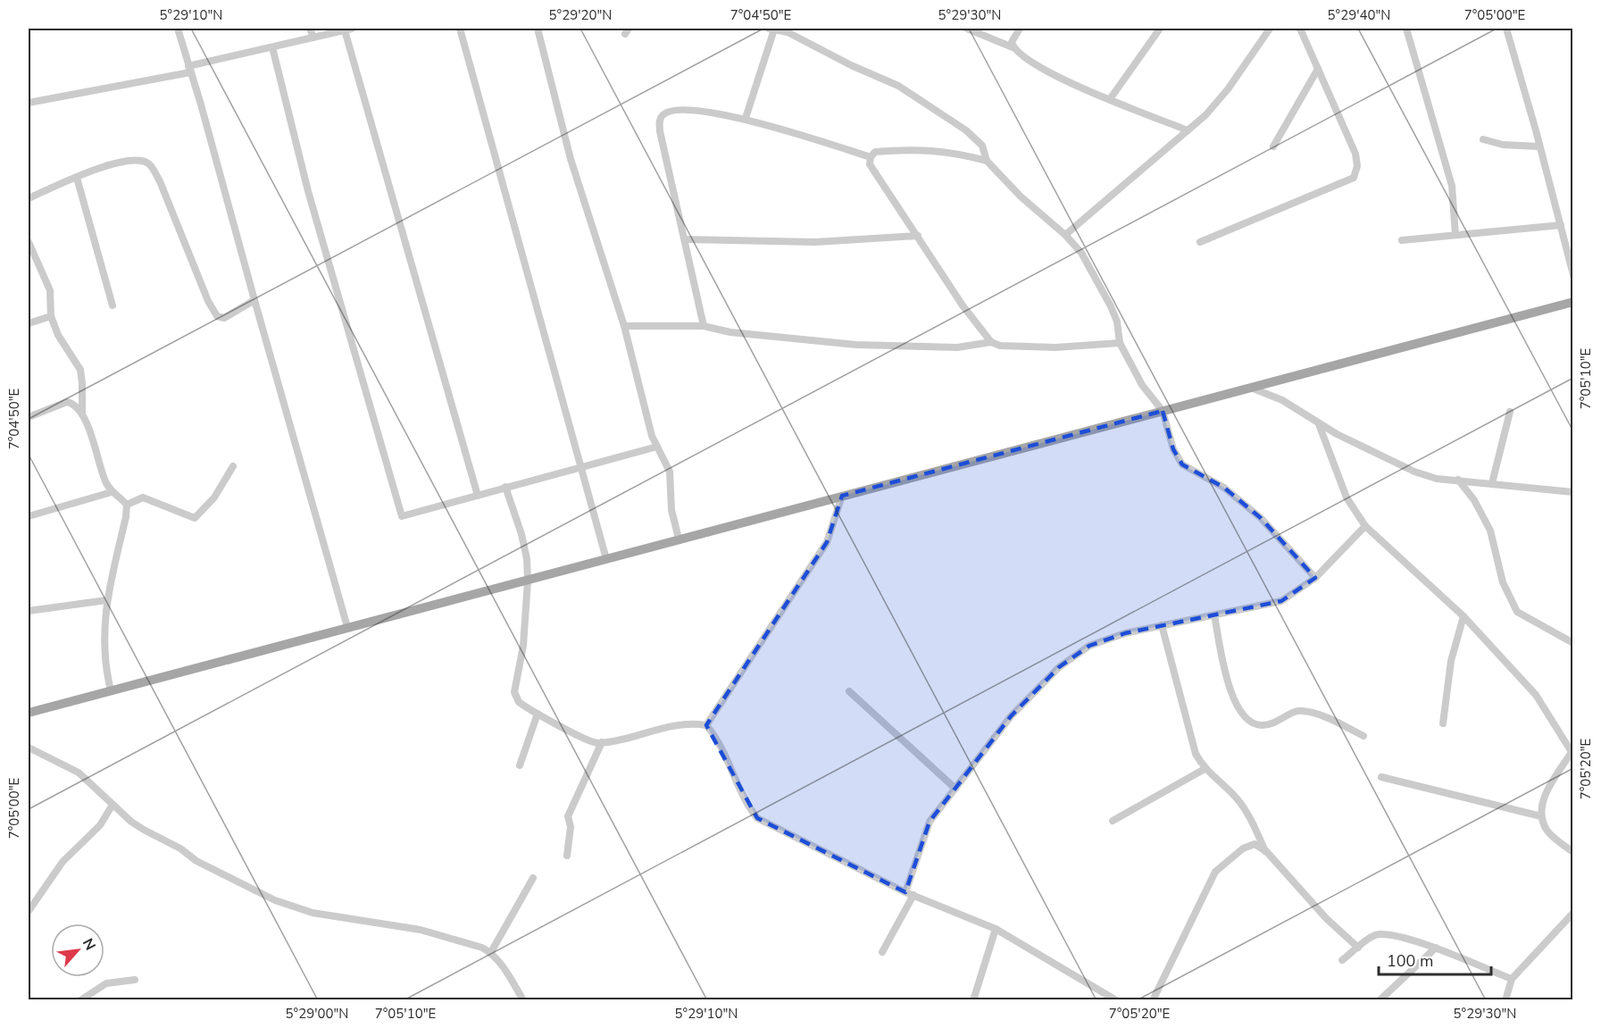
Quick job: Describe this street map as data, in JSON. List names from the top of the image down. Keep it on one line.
{"scale_bar":"100 m","north":"top right","coordinates":["5°29'10\"N","5°29'20\"N","7°04'50\"E","5°29'30\"N","5°29'40\"N","7°05'00\"E","7°05'10\"E","7°05'20\"E","5°29'00\"N"]}
